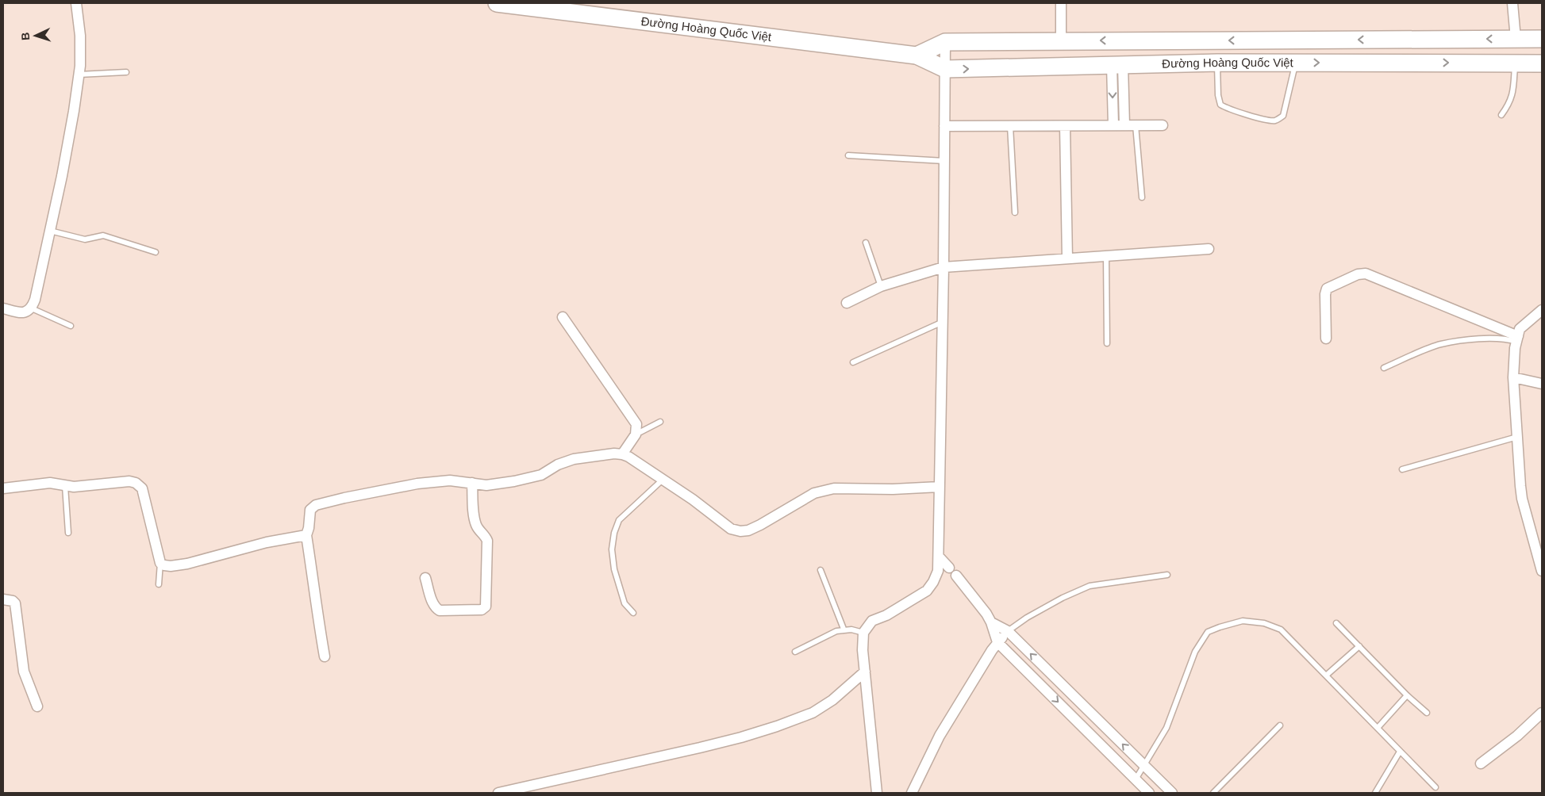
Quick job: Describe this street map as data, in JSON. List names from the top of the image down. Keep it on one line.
{"streets":{"highway":["Đường Hoàng Quốc Việt"]},"north":"left"}
